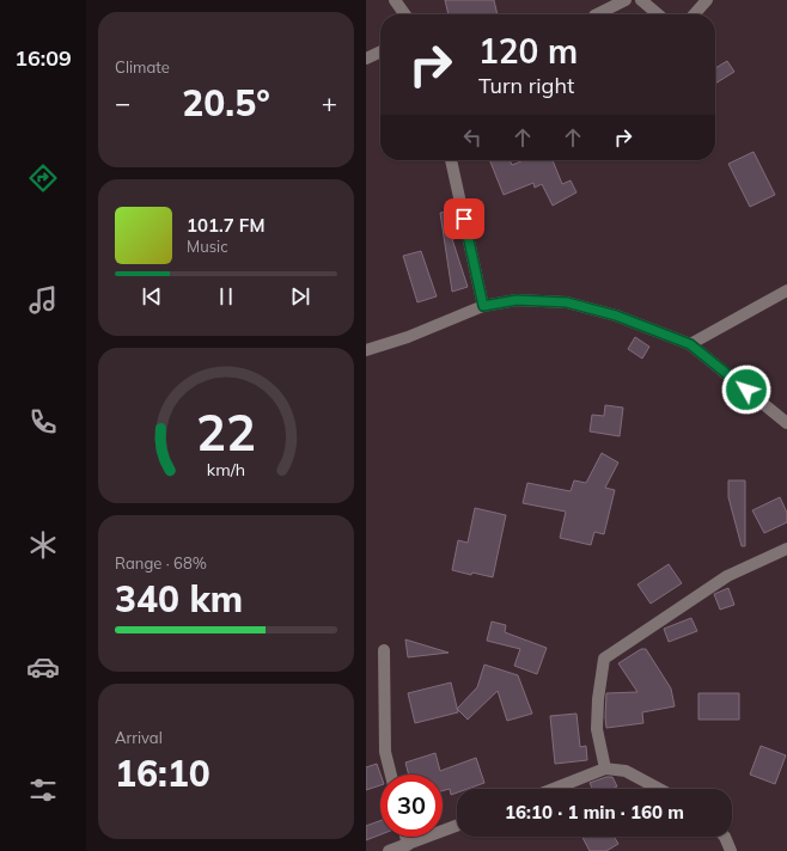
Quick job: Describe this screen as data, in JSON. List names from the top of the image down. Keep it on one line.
{"page":{"tabs":"16:09","tile":["Climate",["Range · 68%","340 km"],["Arrival","16:10"]],"turn":["120 m","Turn right"],"heat":["−","20.5°","+"],"song":["101.7 FM","Music"],"limit":"30","trip":"16:10 · 1 min · 160 m","gauge":["22","km/h"]}}
